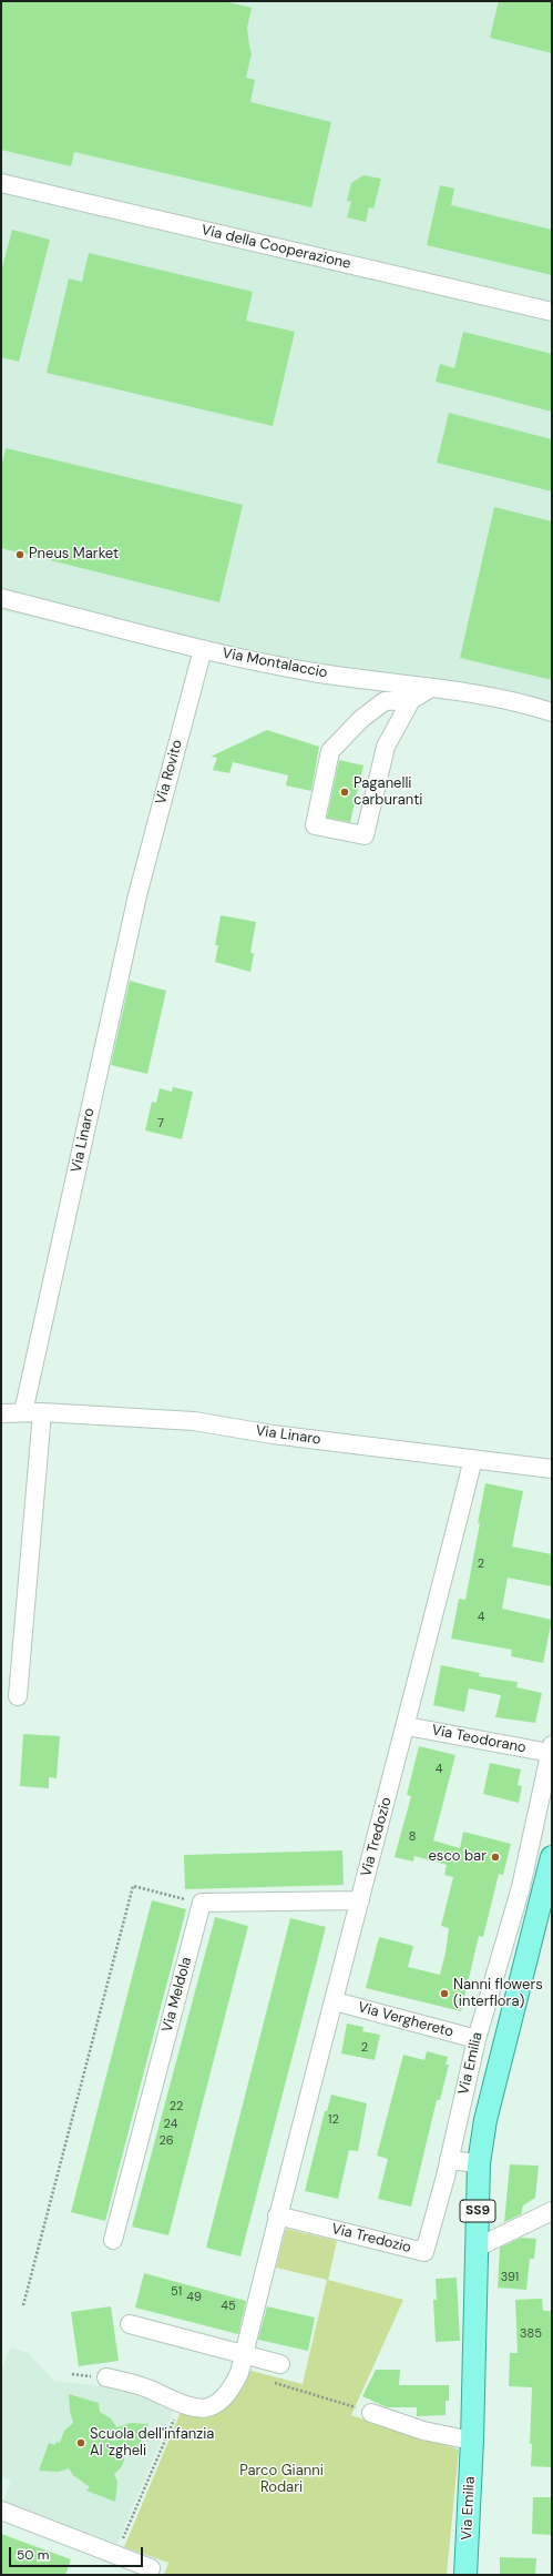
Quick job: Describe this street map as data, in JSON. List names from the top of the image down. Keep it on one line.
{"streets":{"main road":["Via Emilia","SS9"],"street":["Via della Cooperazione","Via Montalaccio","Via Rovito","Via Linaro","Via Teodorano","Via Tredozio","Via Meldola","Via Verghereto"]},"crossings":[["Via Montalaccio","Via Rovito"],["Via Rovito","Via Linaro"],["Via Linaro","Via Tredozio"],["Via Teodorano","Via Tredozio"],["Via Teodorano","Via Emilia"],["Via Tredozio","Via Verghereto"],["Via Tredozio","Via Emilia"],["Via Verghereto","Via Emilia"]],"parks":["Parco Gianni Rodari"],"places":["Pneus Market","Paganelli carburanti","esco bar","Nanni flowers (interflora)","Scuola dell'infanzia Al 'zgheli"],"house_numbers":["7","2","4","4","8","2","22","12","24","26","391","51","49","45","385"],"scale_bar":"50 m"}
